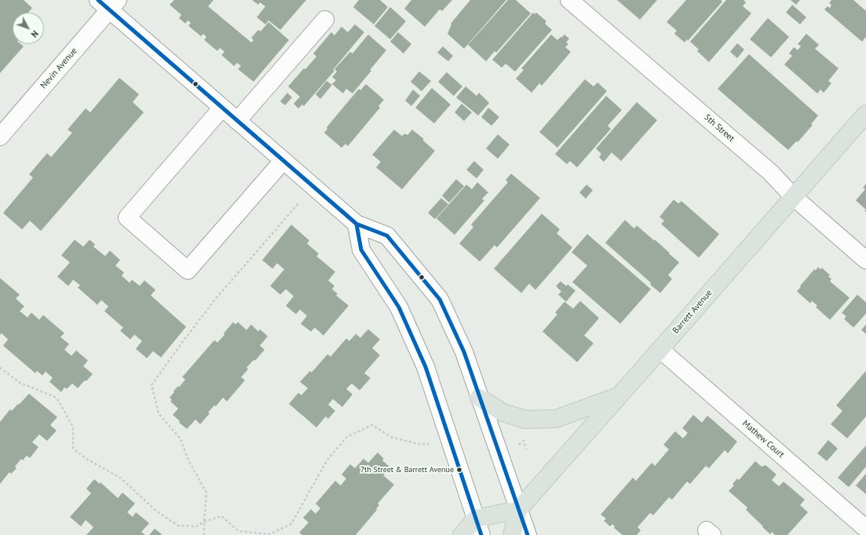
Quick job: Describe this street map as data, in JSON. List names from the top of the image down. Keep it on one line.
{"streets":{"main road":["Barrett Avenue"],"street":["Nevin Avenue","5th Street","Mathew Court"]},"crossings":[["5th Street","Barrett Avenue"],["Barrett Avenue","Mathew Court"]],"places":["7th Street & Barrett Avenue"],"north":"bottom right"}
